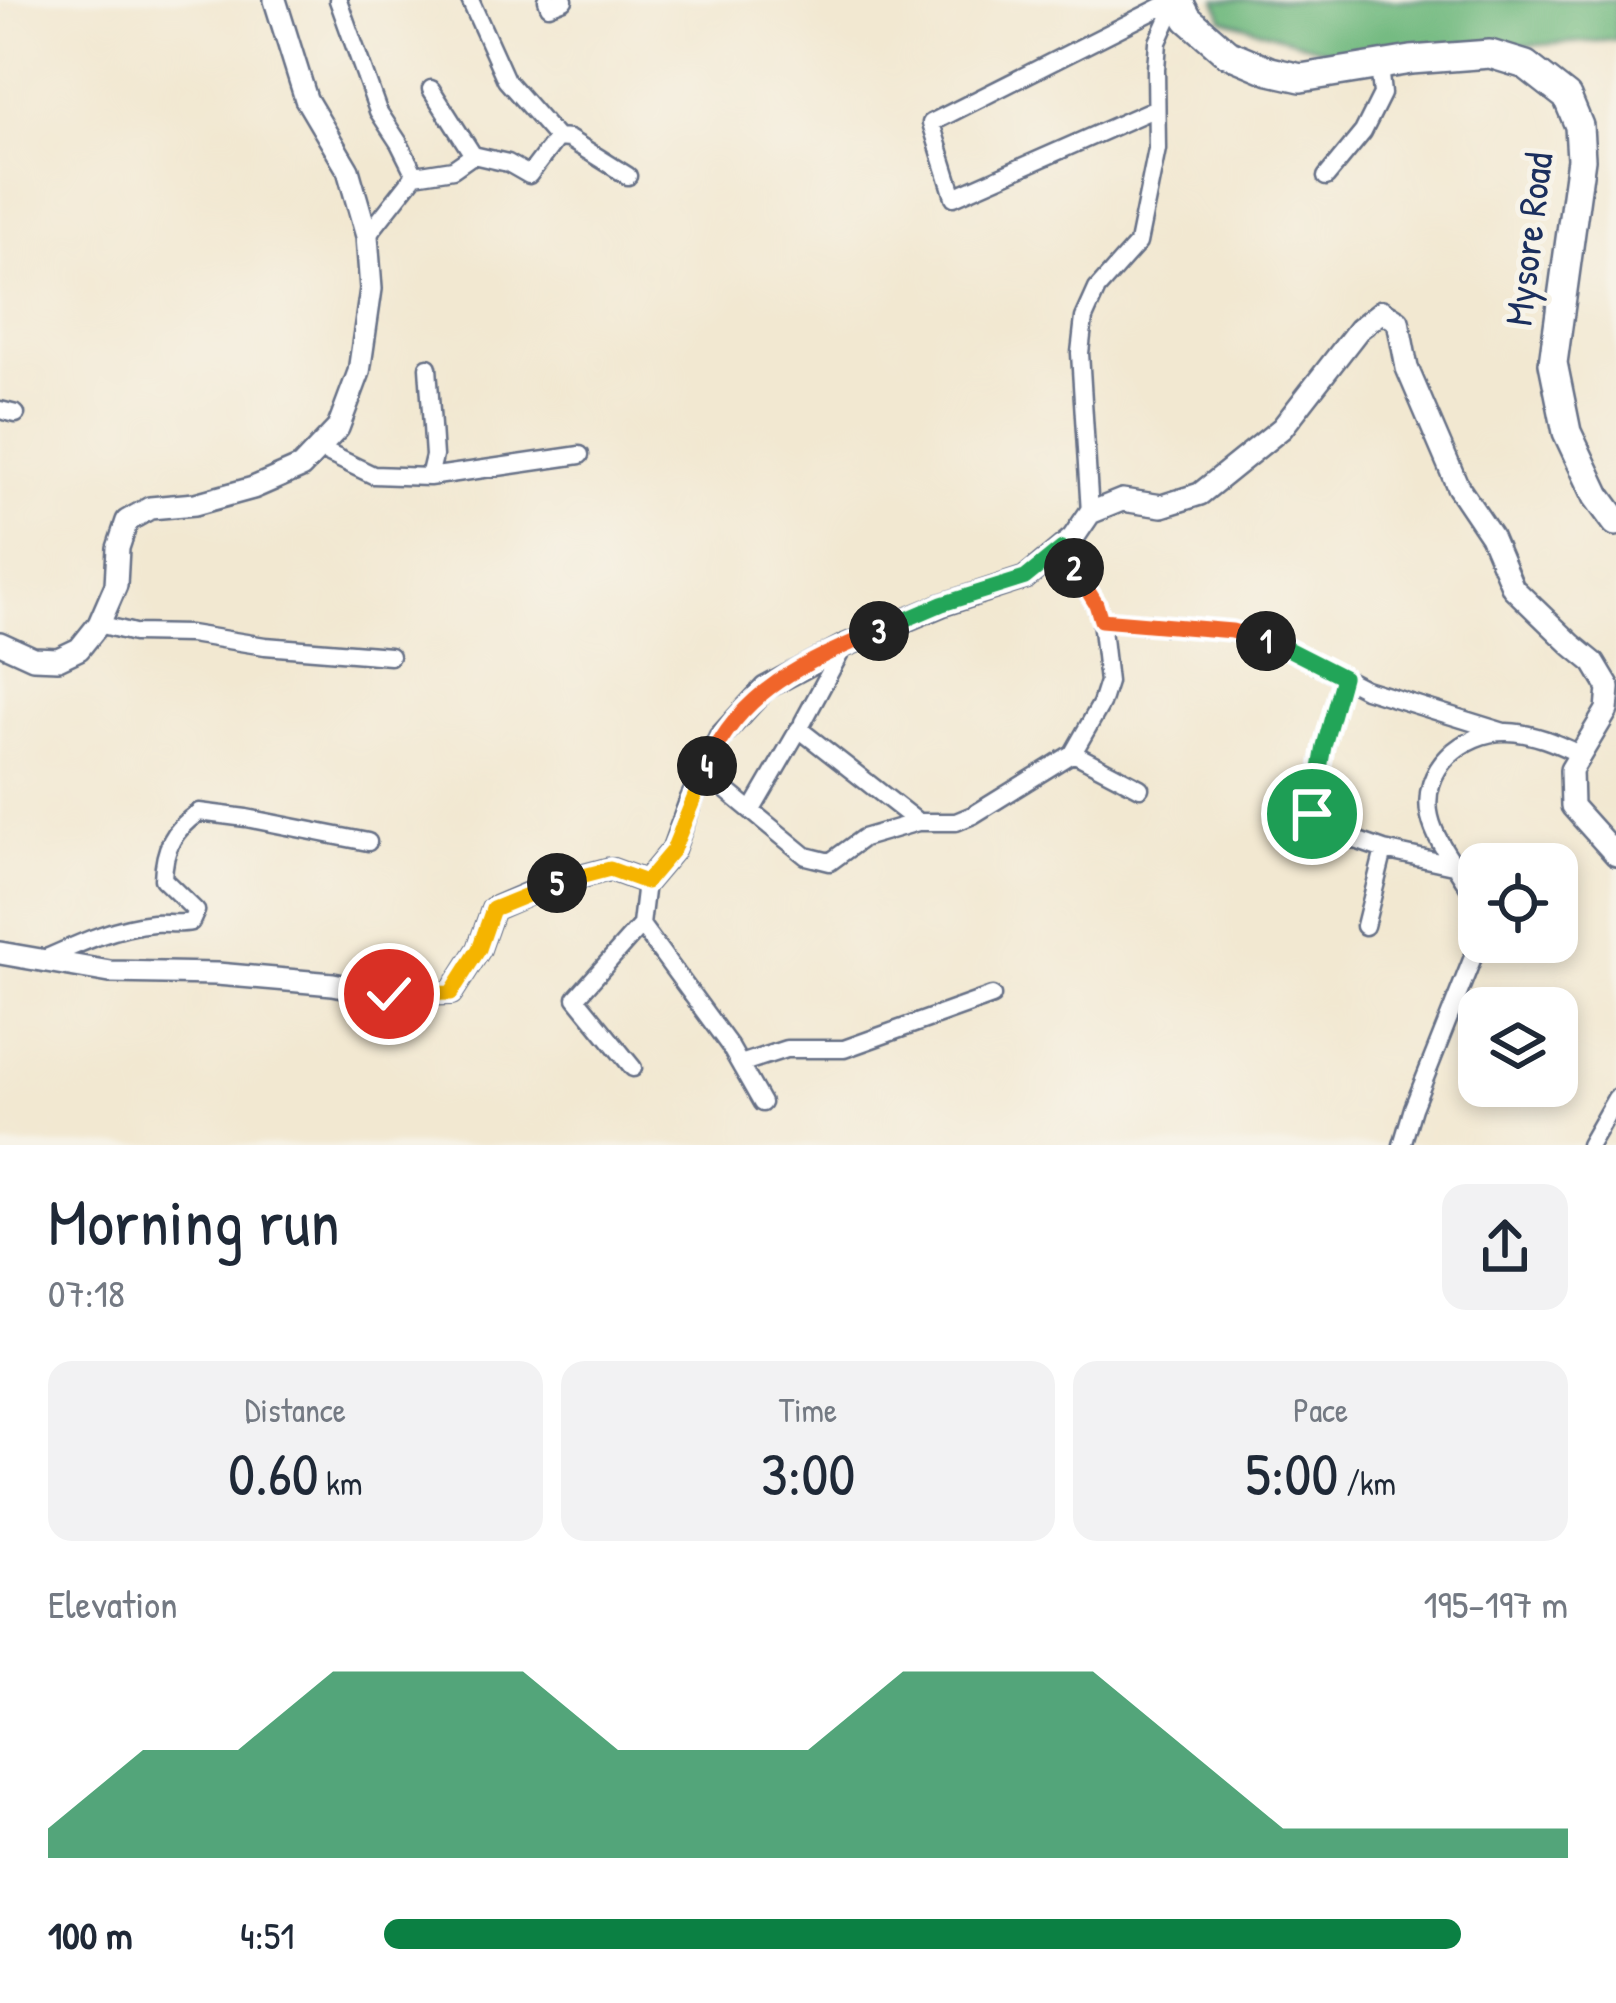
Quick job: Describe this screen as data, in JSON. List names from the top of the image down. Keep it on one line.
{"streets":{"highway":["Mysore Road"]},"page":{"pins":["2","3","1","4","5"],"heading":["Morning run","07:18"],"stats":[["Distance","0.60 km"],["Time","3:00"],["Pace","5:00 /km"]],"chart":["Elevation","195–197 m"],"list":[{"name":"100 m","note":"4:51"}]}}
